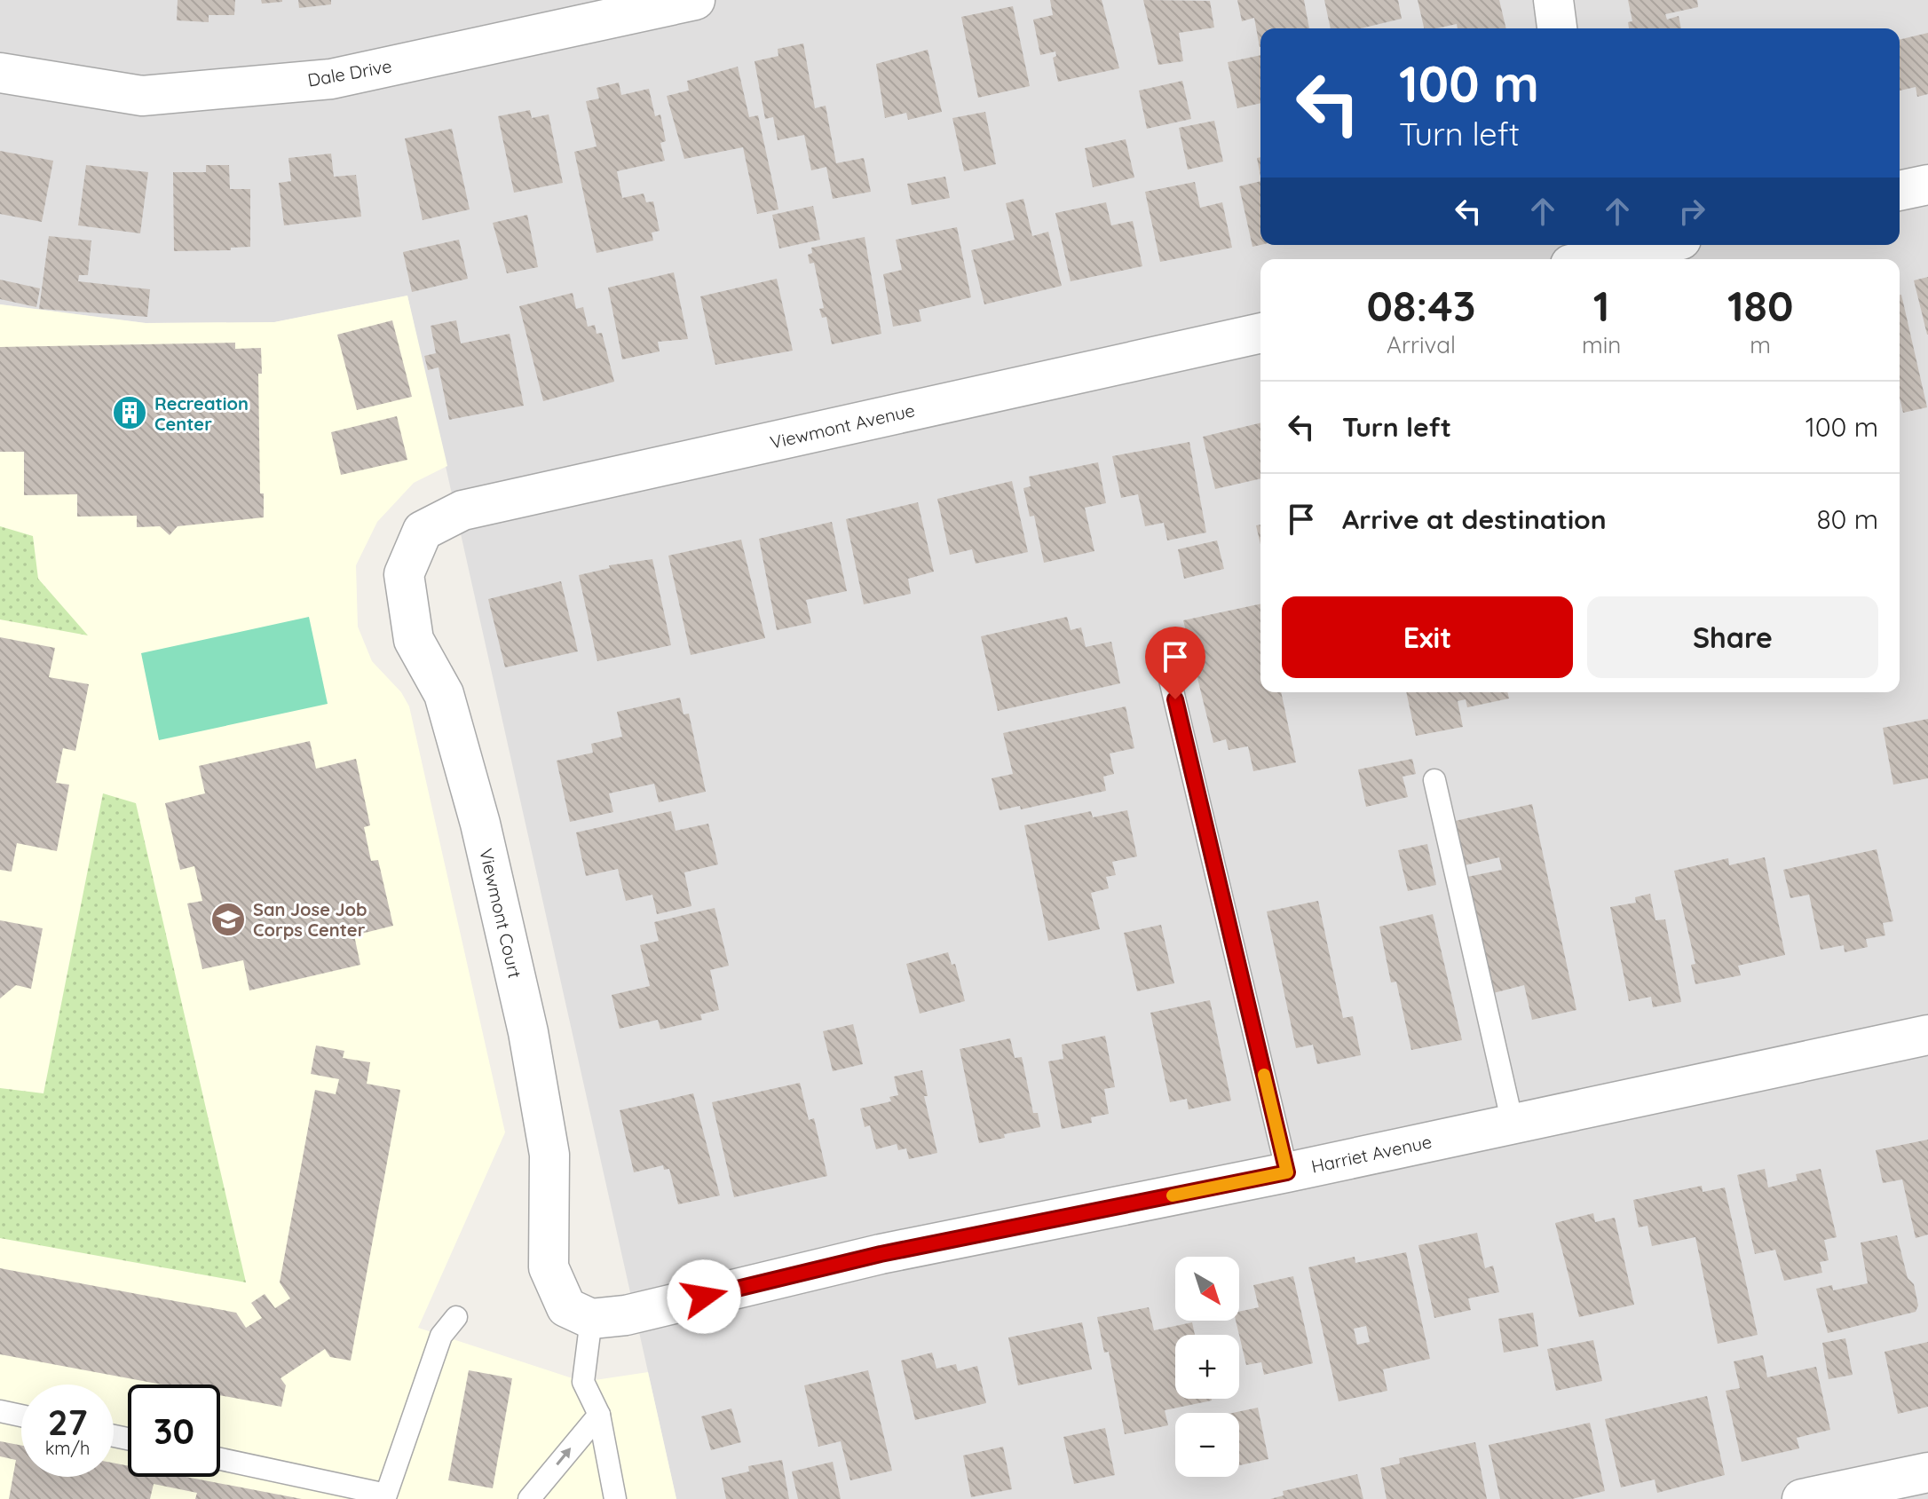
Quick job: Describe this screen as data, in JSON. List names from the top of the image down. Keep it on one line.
{"streets":{"street":["Dale Drive","Viewmont Avenue","Viewmont Court","Harriet Avenue"]},"crossings":[["Viewmont Avenue","Viewmont Court"],["Viewmont Court","Harriet Avenue"]],"places":{"building":["Recreation Center"],"school or university":["San Jose Job Corps Center"]},"north":"bottom right","page":{"turn":["100 m","Turn left"],"eta":["08:43","Arrival","1","min","180","m"],"list":[{"name":"Turn left","value":"100 m"},{"name":"Arrive at destination","value":"80 m"}],"buttons":["Exit","Share"],"map_buttons":["+","−"],"speed":"27 km/h","limit":"30"}}
